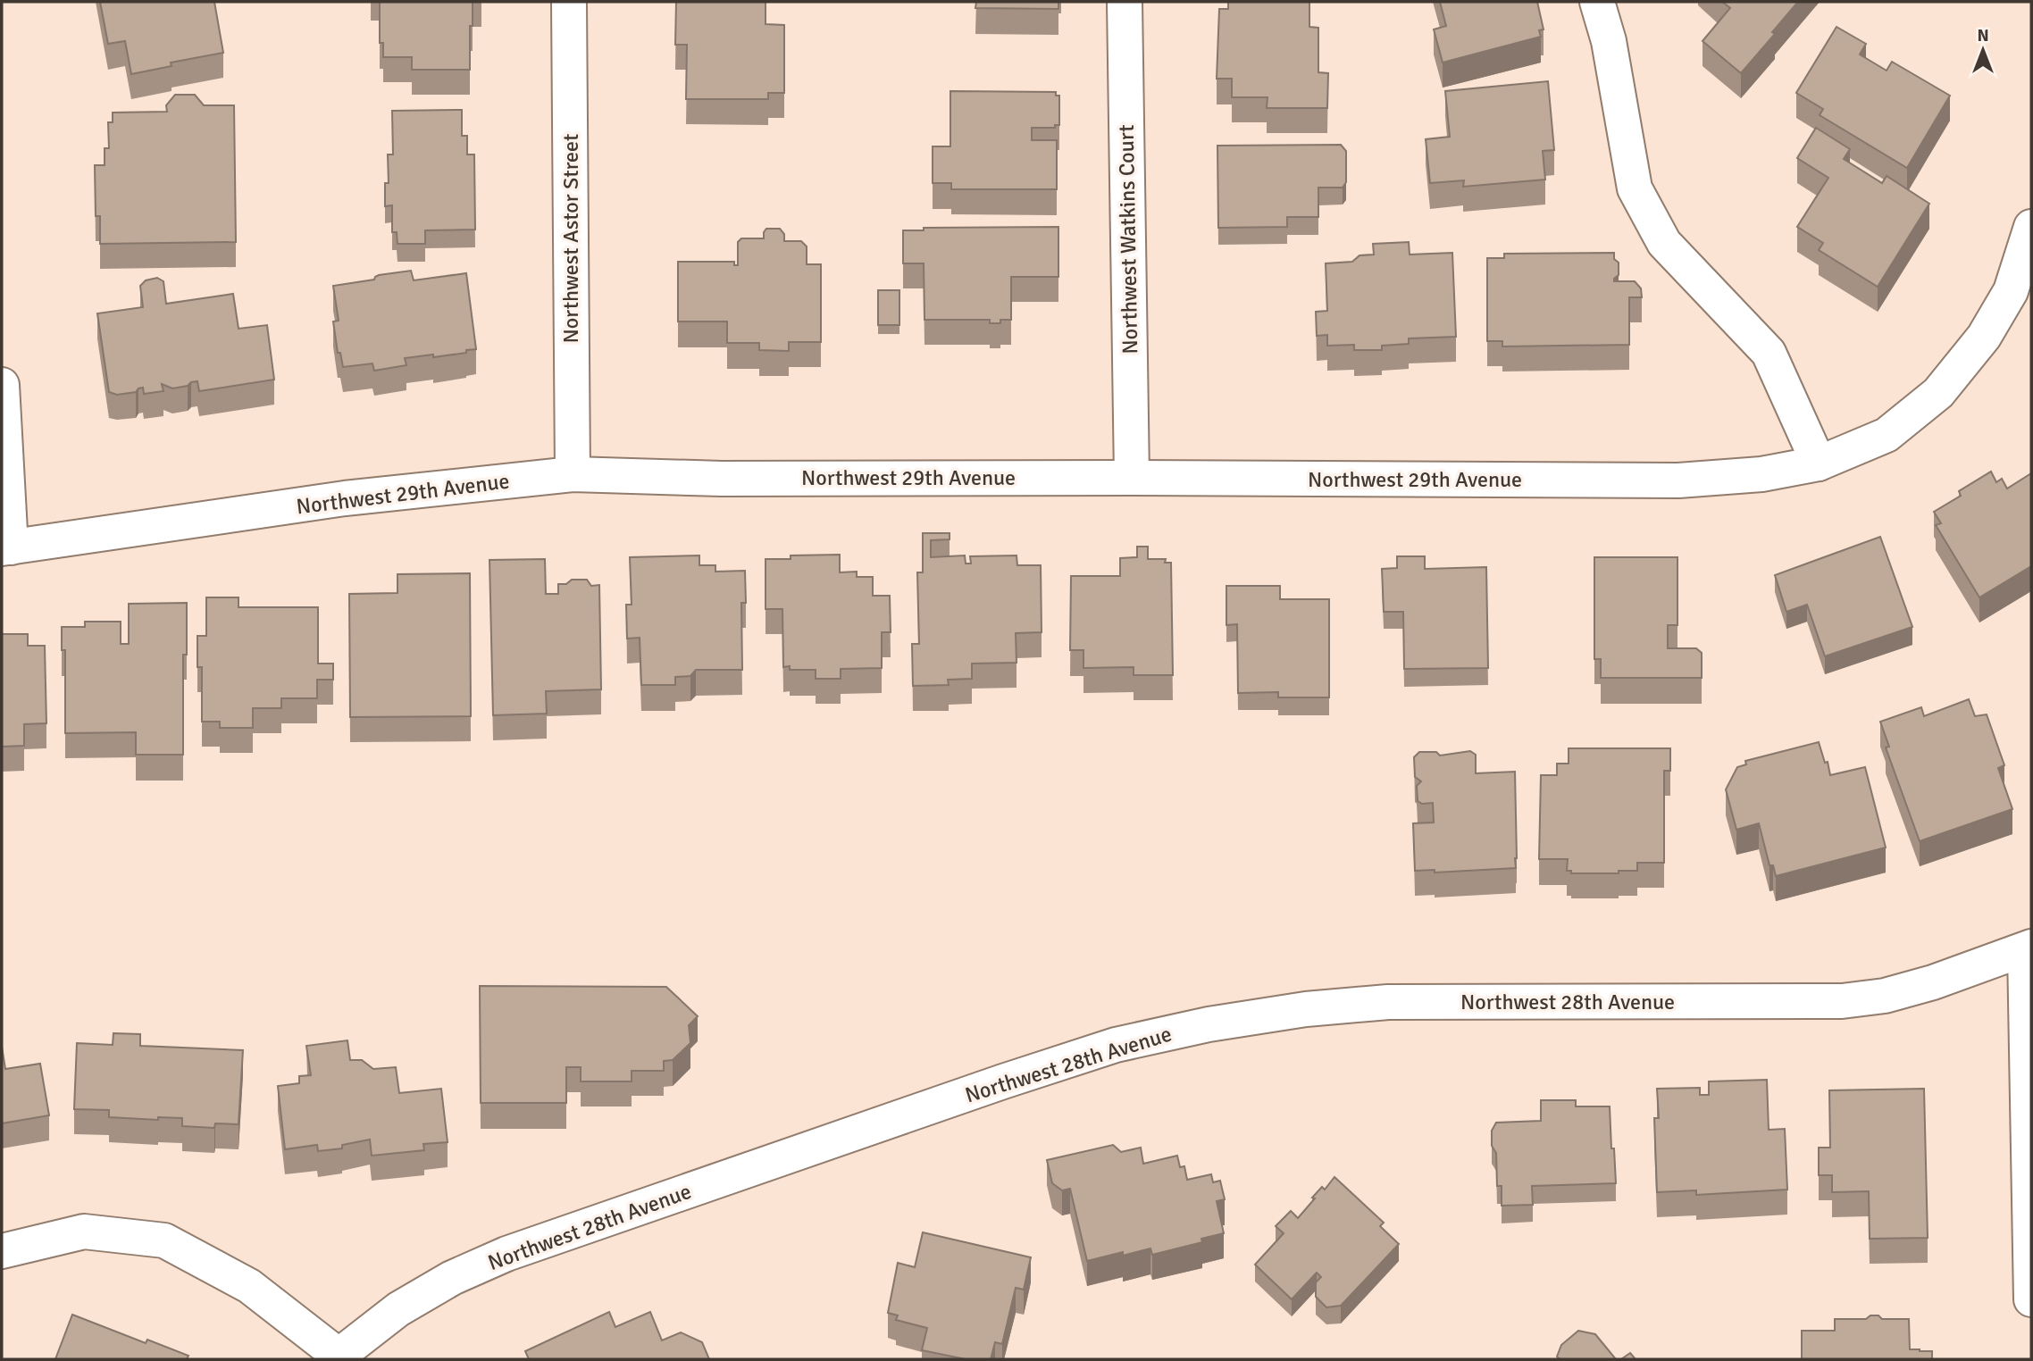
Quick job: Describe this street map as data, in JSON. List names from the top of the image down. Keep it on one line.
{"streets":{"street":["Northwest Astor Street","Northwest Watkins Court","Northwest 29th Avenue","Northwest 28th Avenue"]},"crossings":[["Northwest Astor Street","Northwest 29th Avenue"],["Northwest Watkins Court","Northwest 29th Avenue"]],"north":"top"}
